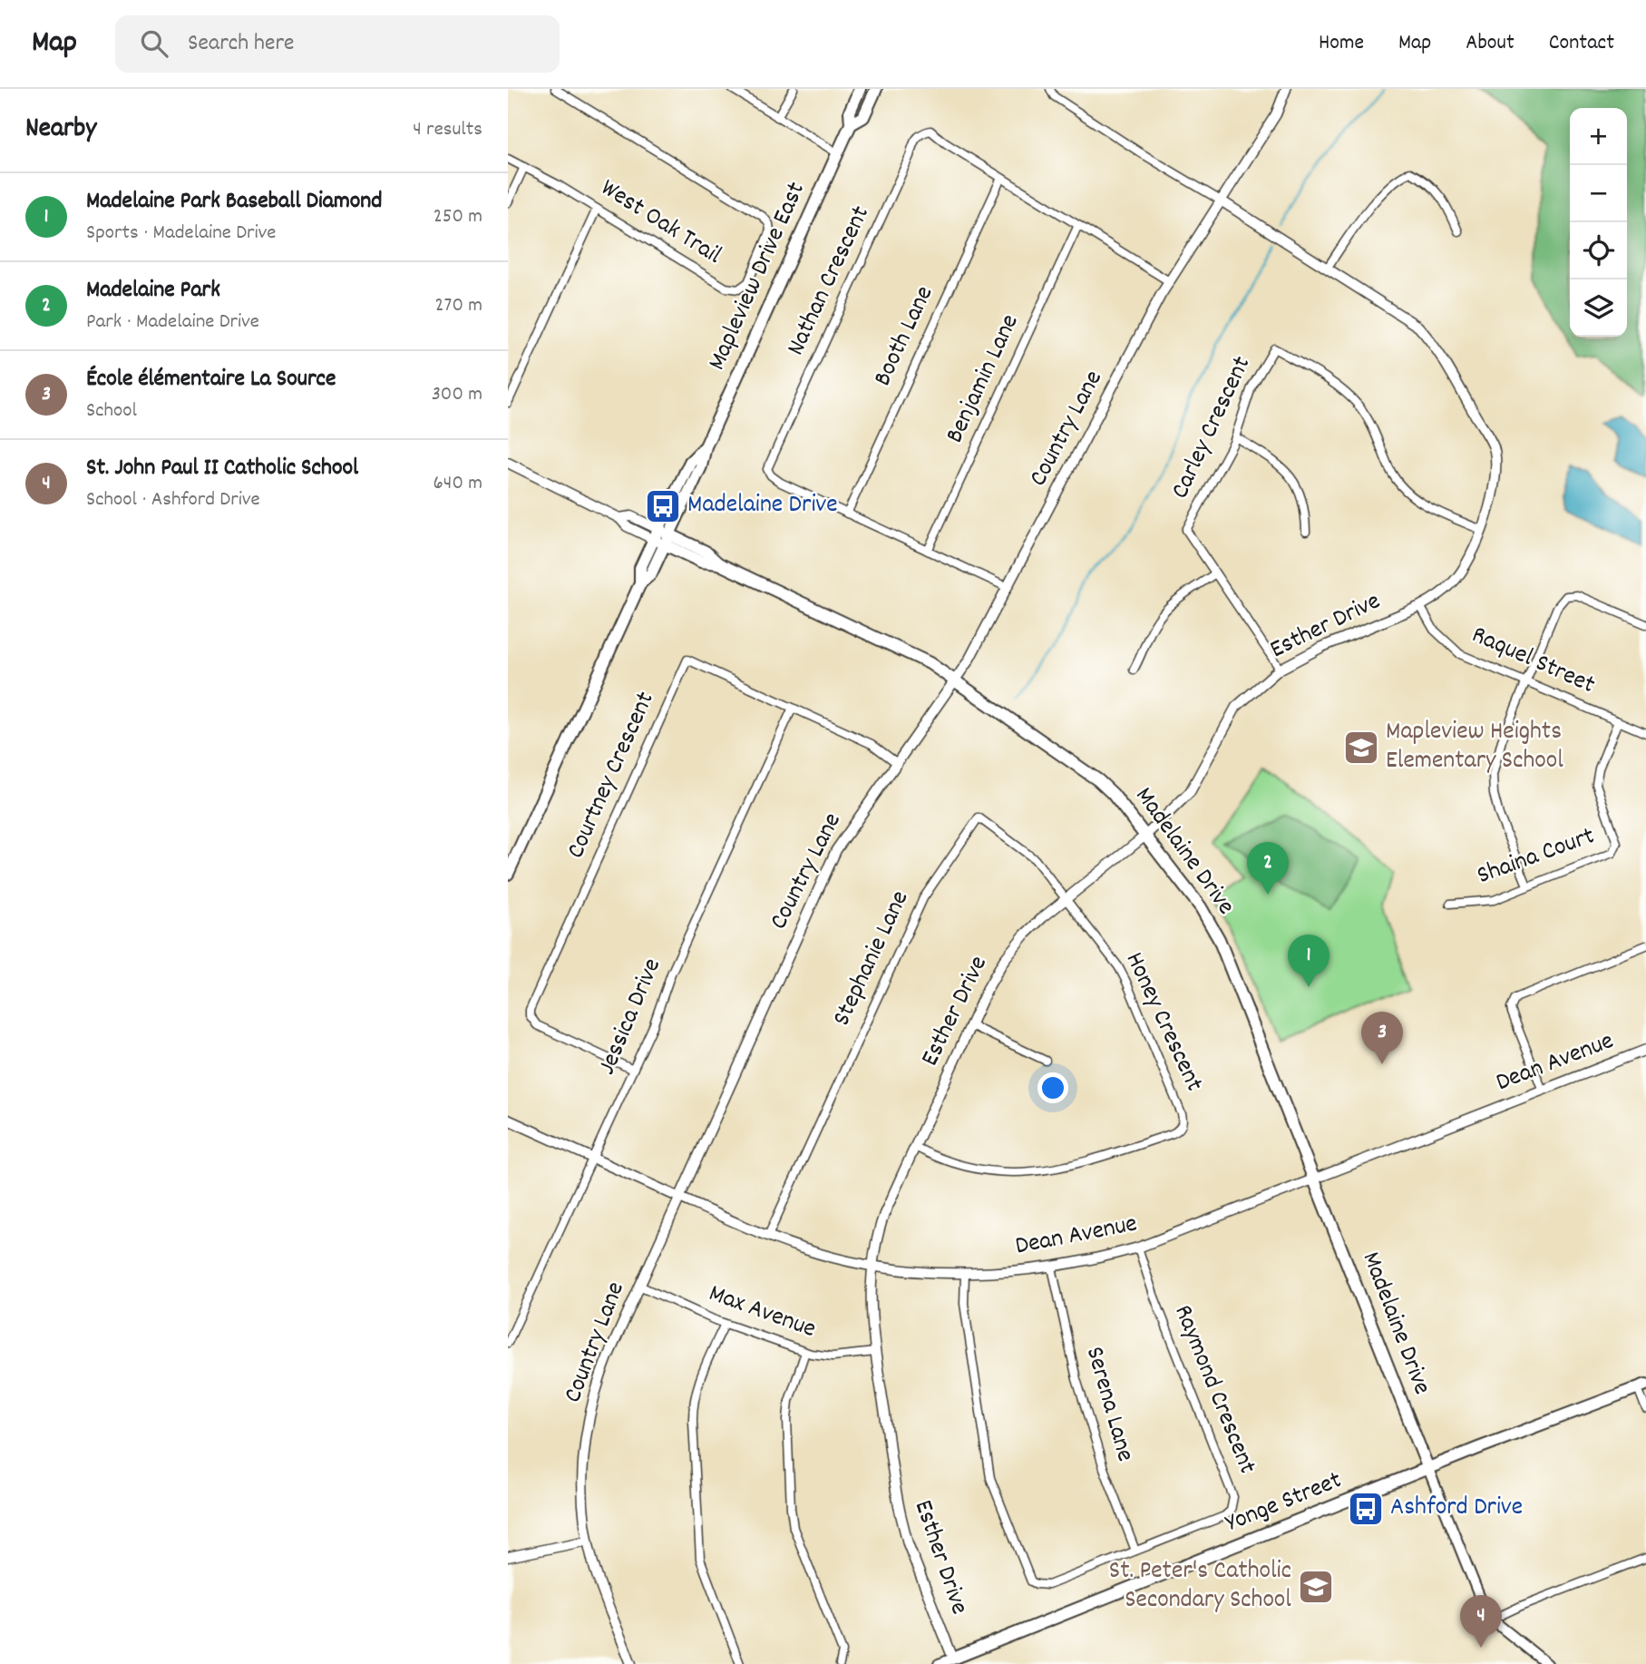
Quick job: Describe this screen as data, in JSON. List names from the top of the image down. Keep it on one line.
{"streets":{"main road":["Mapleview Drive East","Madelaine Drive","Yonge Street"],"street":["West Oak Trail","Nathan Crescent","Booth Lane","Benjamin Lane","Carley Crescent","Country Lane","Esther Drive","Raquel Street","Courtney Crescent","Shaina Court","Stephanie Lane","Jessica Drive","Honey Crescent","Dean Avenue","Max Avenue","Raymond Crescent","Serena Lane"]},"crossings":[["Mapleview Drive East","Madelaine Drive"],["Nathan Crescent","Booth Lane"],["Nathan Crescent","Benjamin Lane"],["Nathan Crescent","Country Lane"],["Carley Crescent","Esther Drive"],["Country Lane","Esther Drive"],["Country Lane","Courtney Crescent"],["Country Lane","Madelaine Drive"],["Country Lane","Dean Avenue"],["Country Lane","Max Avenue"],["Esther Drive","Raquel Street"],["Esther Drive","Madelaine Drive"],["Esther Drive","Stephanie Lane"],["Esther Drive","Honey Crescent"],["Esther Drive","Dean Avenue"],["Esther Drive","Max Avenue"],["Esther Drive","Yonge Street"],["Raquel Street","Shaina Court"],["Courtney Crescent","Jessica Drive"],["Madelaine Drive","Dean Avenue"],["Madelaine Drive","Yonge Street"],["Stephanie Lane","Honey Crescent"],["Stephanie Lane","Dean Avenue"],["Jessica Drive","Dean Avenue"],["Dean Avenue","Raymond Crescent"],["Dean Avenue","Serena Lane"],["Raymond Crescent","Serena Lane"]],"places":{"bus stop":["Madelaine Drive","Ashford Drive"],"school or university":["Mapleview Heights Elementary School","St. Peter's Catholic Secondary School"]},"page":{"header":"Map","search":"Search here","nav":["Home","Map","About","Contact"],"heading":["Nearby","4 results"],"map_buttons":["+","−"],"list":[{"mark":"1","name":"Madelaine Park Baseball Diamond","note":"Sports · Madelaine Drive","value":"250 m"},{"mark":"2","name":"Madelaine Park","note":"Park · Madelaine Drive","value":"270 m"},{"mark":"3","name":"École élémentaire La Source","note":"School","value":"300 m"},{"mark":"4","name":"St. John Paul II Catholic School","note":"School · Ashford Drive","value":"640 m"}],"pins":["2","1","3","4"]}}
